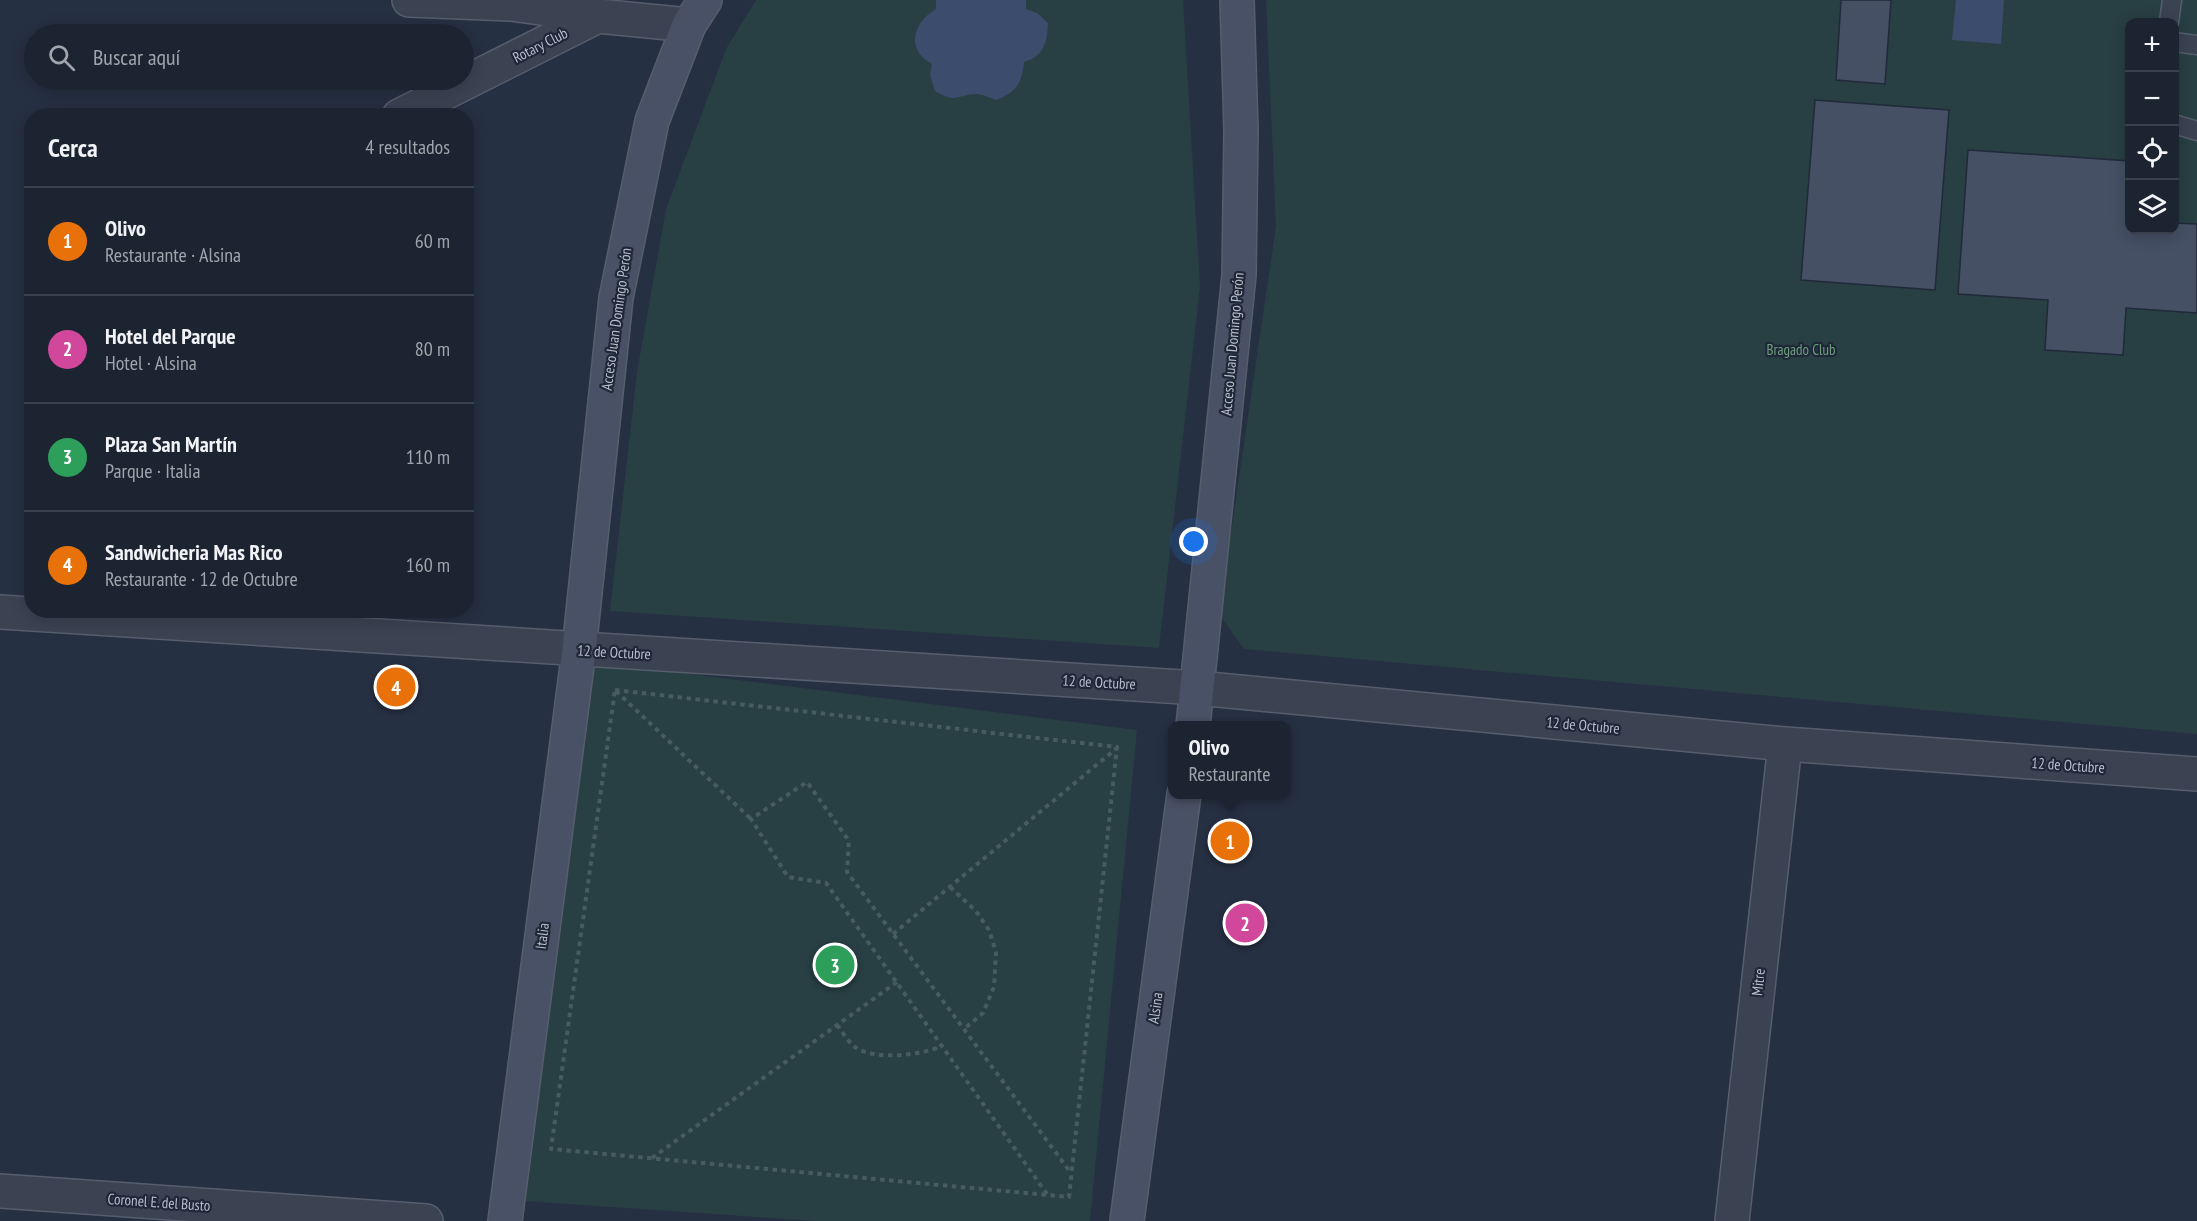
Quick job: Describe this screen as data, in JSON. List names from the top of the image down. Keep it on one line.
{"streets":{"main road":["Acceso Juan Domingo Perón","Italia","Alsina"],"street":["Rotary Club","12 de Octubre","Mitre","Coronel E. del Busto"]},"crossings":[["Acceso Juan Domingo Perón","12 de Octubre"],["Acceso Juan Domingo Perón","Italia"],["12 de Octubre","Italia"],["12 de Octubre","Mitre"]],"parks":["Bragado Club"],"page":{"map_buttons":["+","−"],"search":"Buscar aquí","heading":["Cerca","4 resultados"],"list":[{"mark":"1","name":"Olivo","note":"Restaurante · Alsina","value":"60 m"},{"mark":"2","name":"Hotel del Parque","note":"Hotel · Alsina","value":"80 m"},{"mark":"3","name":"Plaza San Martín","note":"Parque · Italia","value":"110 m"},{"mark":"4","name":"Sandwicheria Mas Rico","note":"Restaurante · 12 de Octubre","value":"160 m"}],"pins":["4","1","2","3"],"popup":["Olivo","Restaurante"]}}
